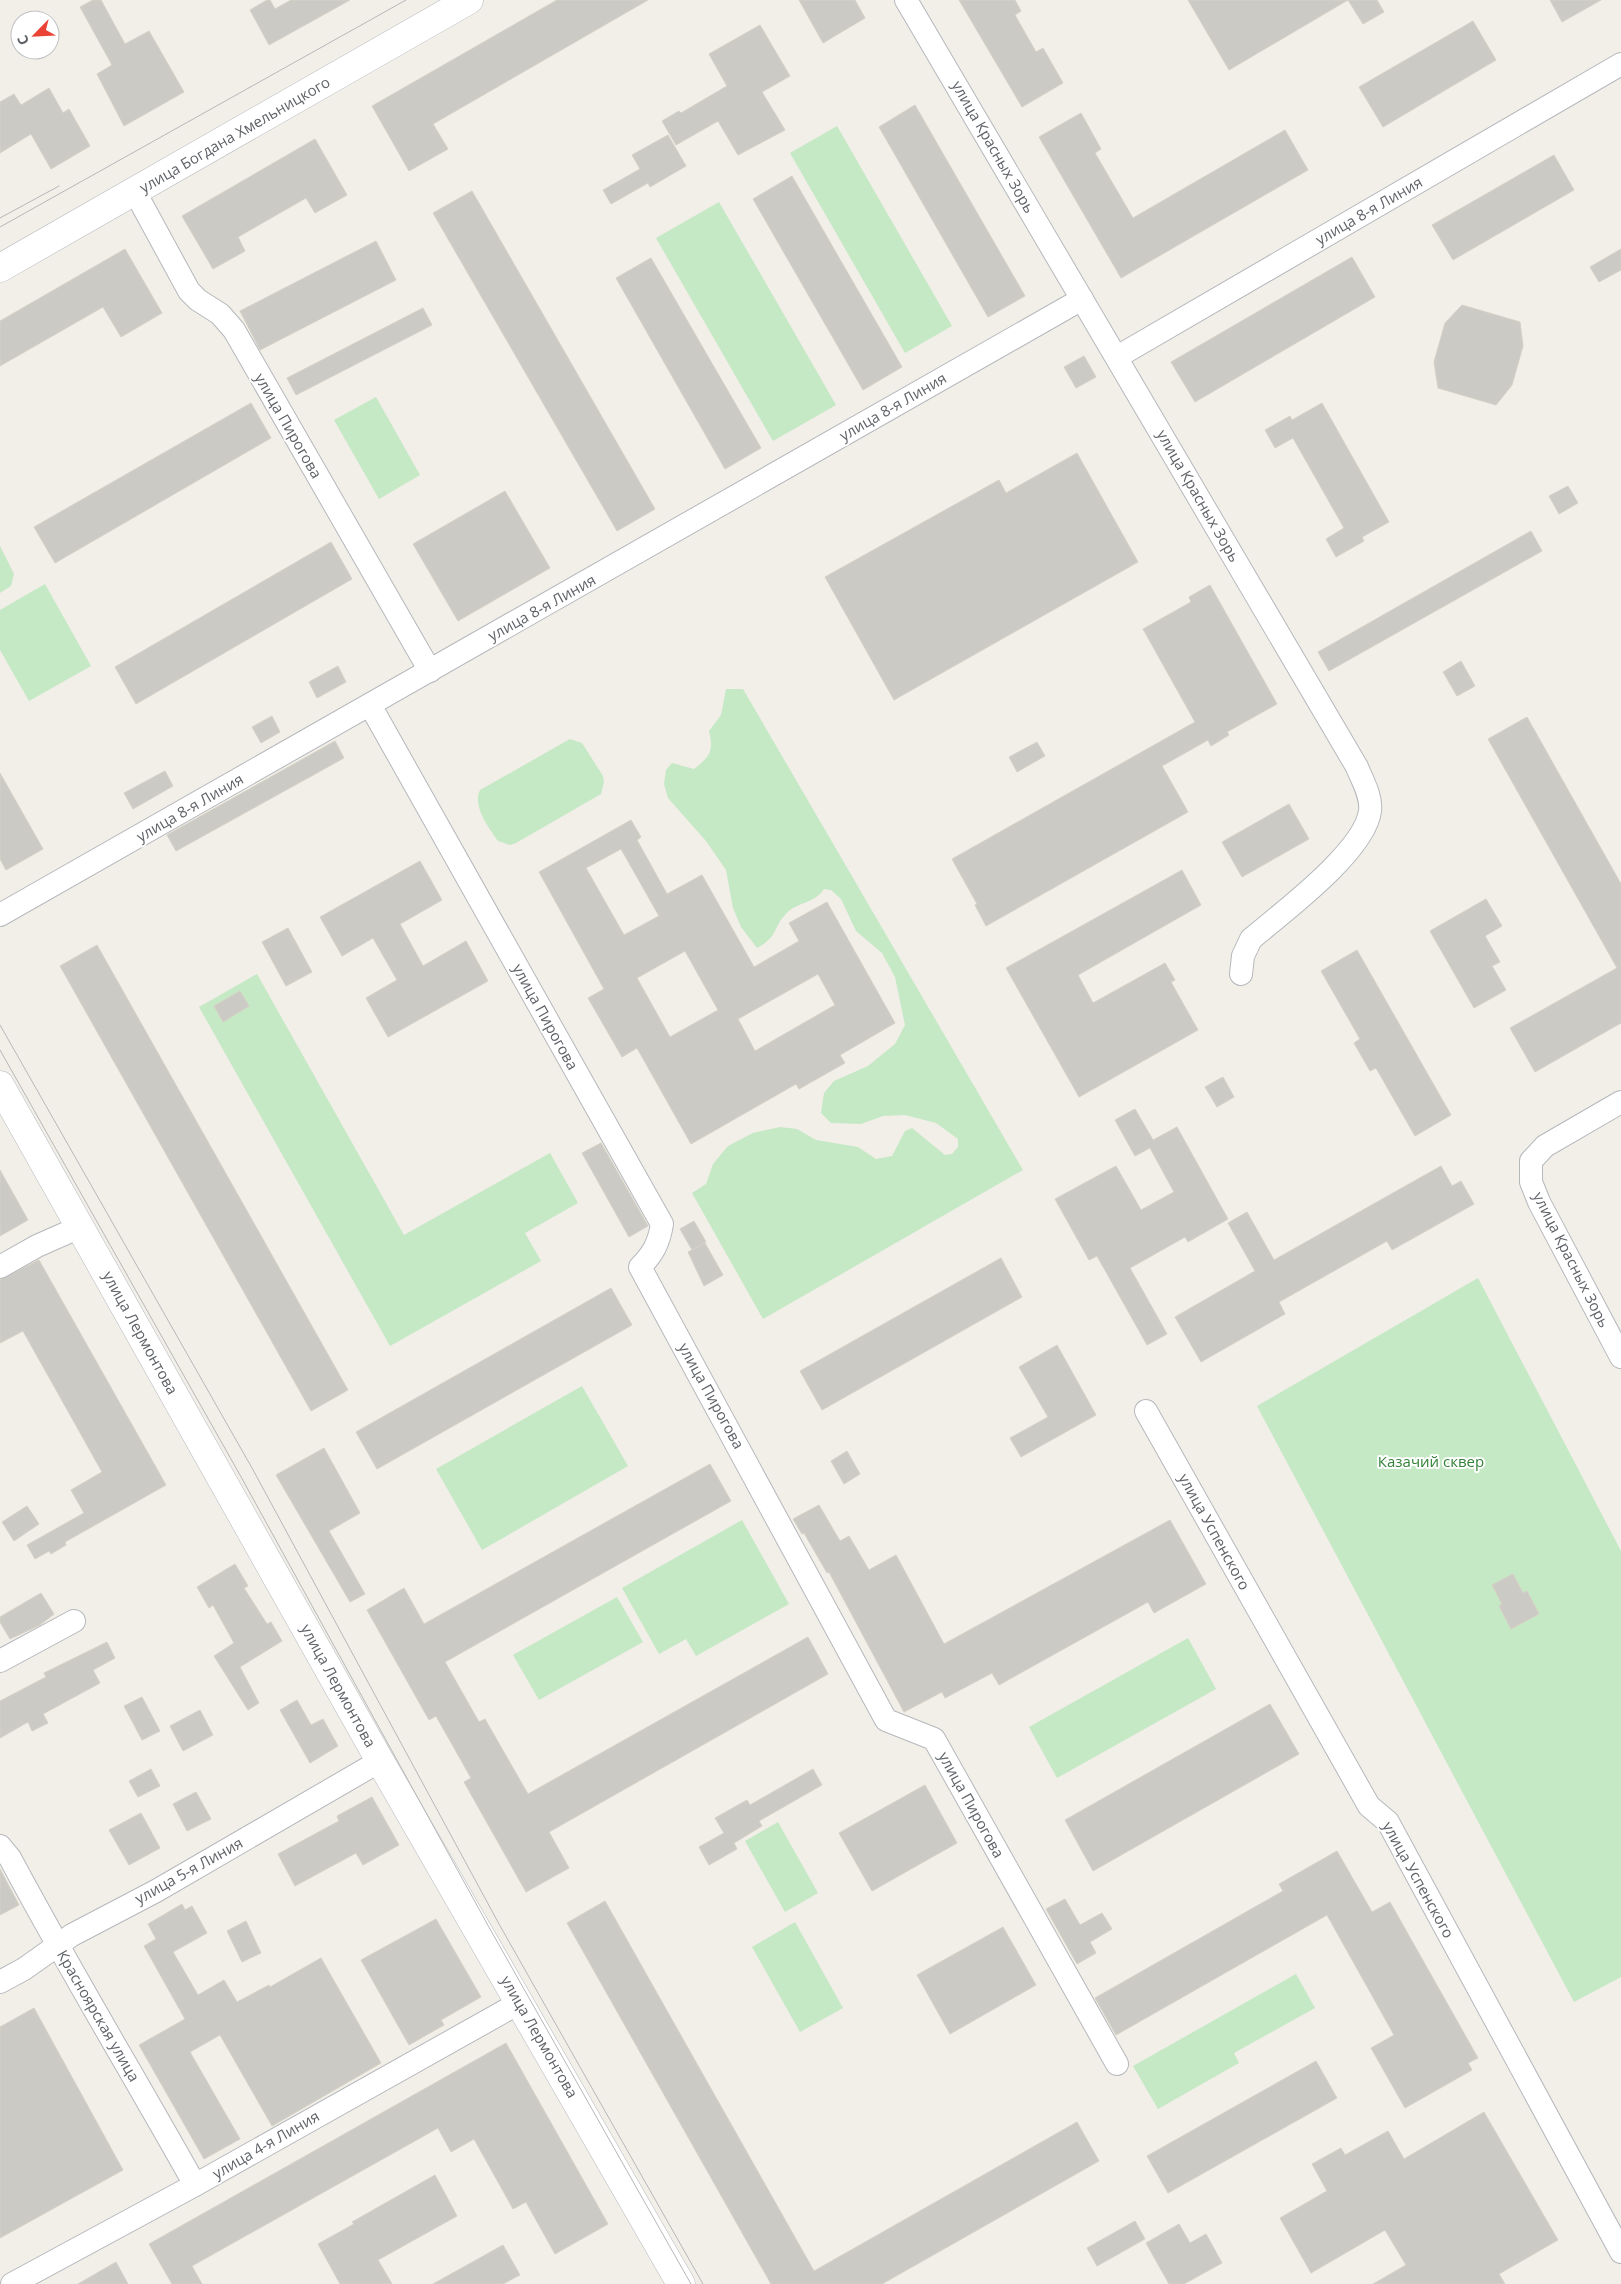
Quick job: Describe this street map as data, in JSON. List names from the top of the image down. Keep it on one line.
{"streets":{"main road":["улица Богдана Хмельницкого","улица Лермонтова"],"street":["улица Красных Зорь","улица 8-я Линия","улица Пирогова","улица Успенского","улица 5-я Линия","Красноярская улица","улица 4-я Линия"]},"crossings":[["улица Богдана Хмельницкого","улица Пирогова"],["улица Красных Зорь","улица 8-я Линия"],["улица 8-я Линия","улица Пирогова"],["улица Лермонтова","улица 5-я Линия"],["улица Лермонтова","улица 4-я Линия"],["улица 5-я Линия","Красноярская улица"],["Красноярская улица","улица 4-я Линия"]],"parks":["Казачий сквер"],"north":"bottom left"}
